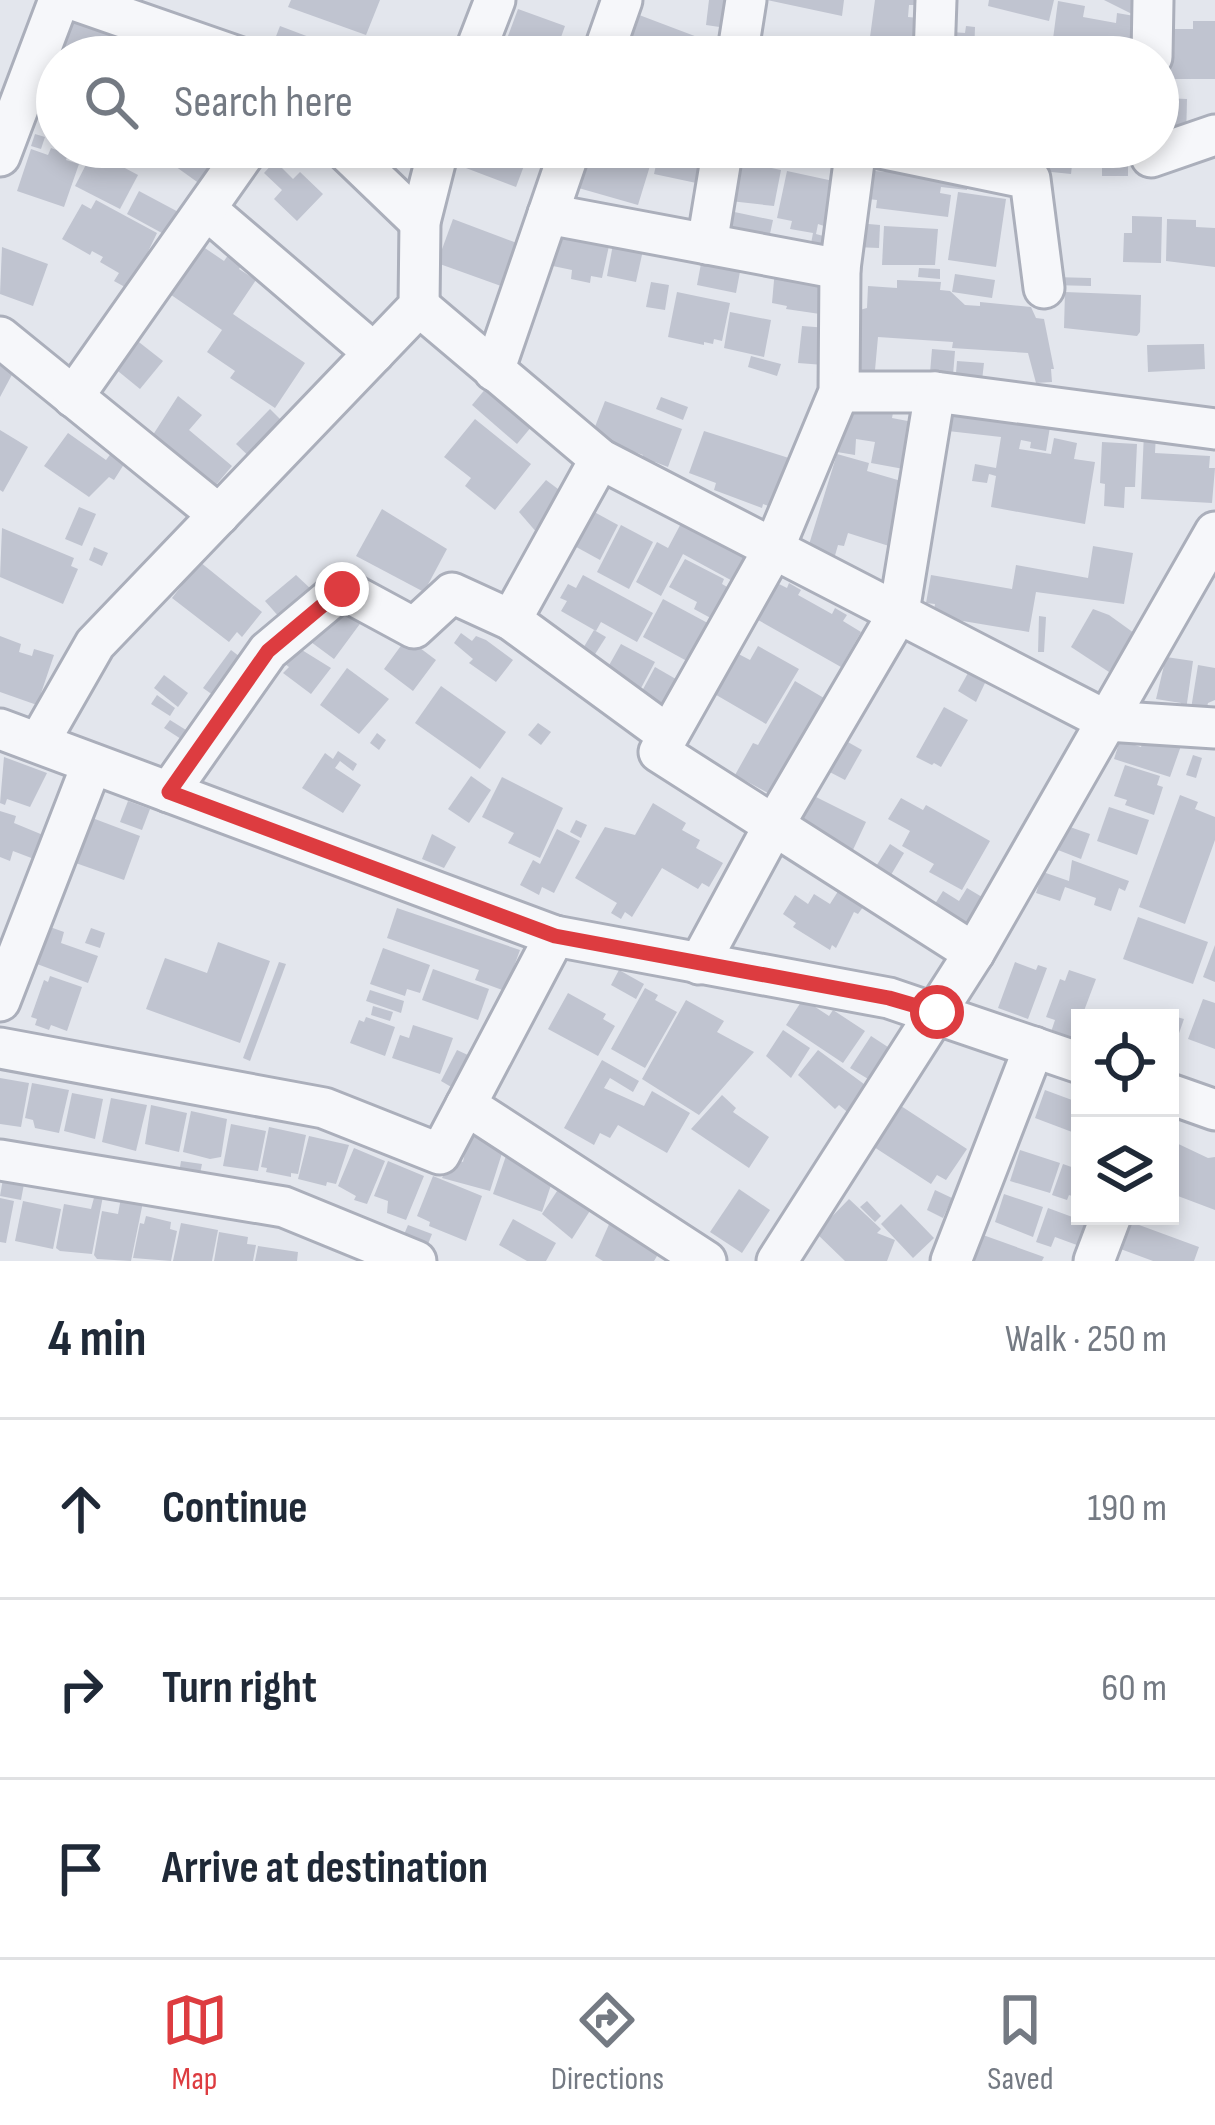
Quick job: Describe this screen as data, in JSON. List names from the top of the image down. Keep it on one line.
{"page":{"search":"Search here","heading":["4 min","Walk · 250 m"],"list":[["Continue","190 m"],["Turn right","60 m"],"Arrive at destination"],"nav":["Map","Directions","Saved"]}}
